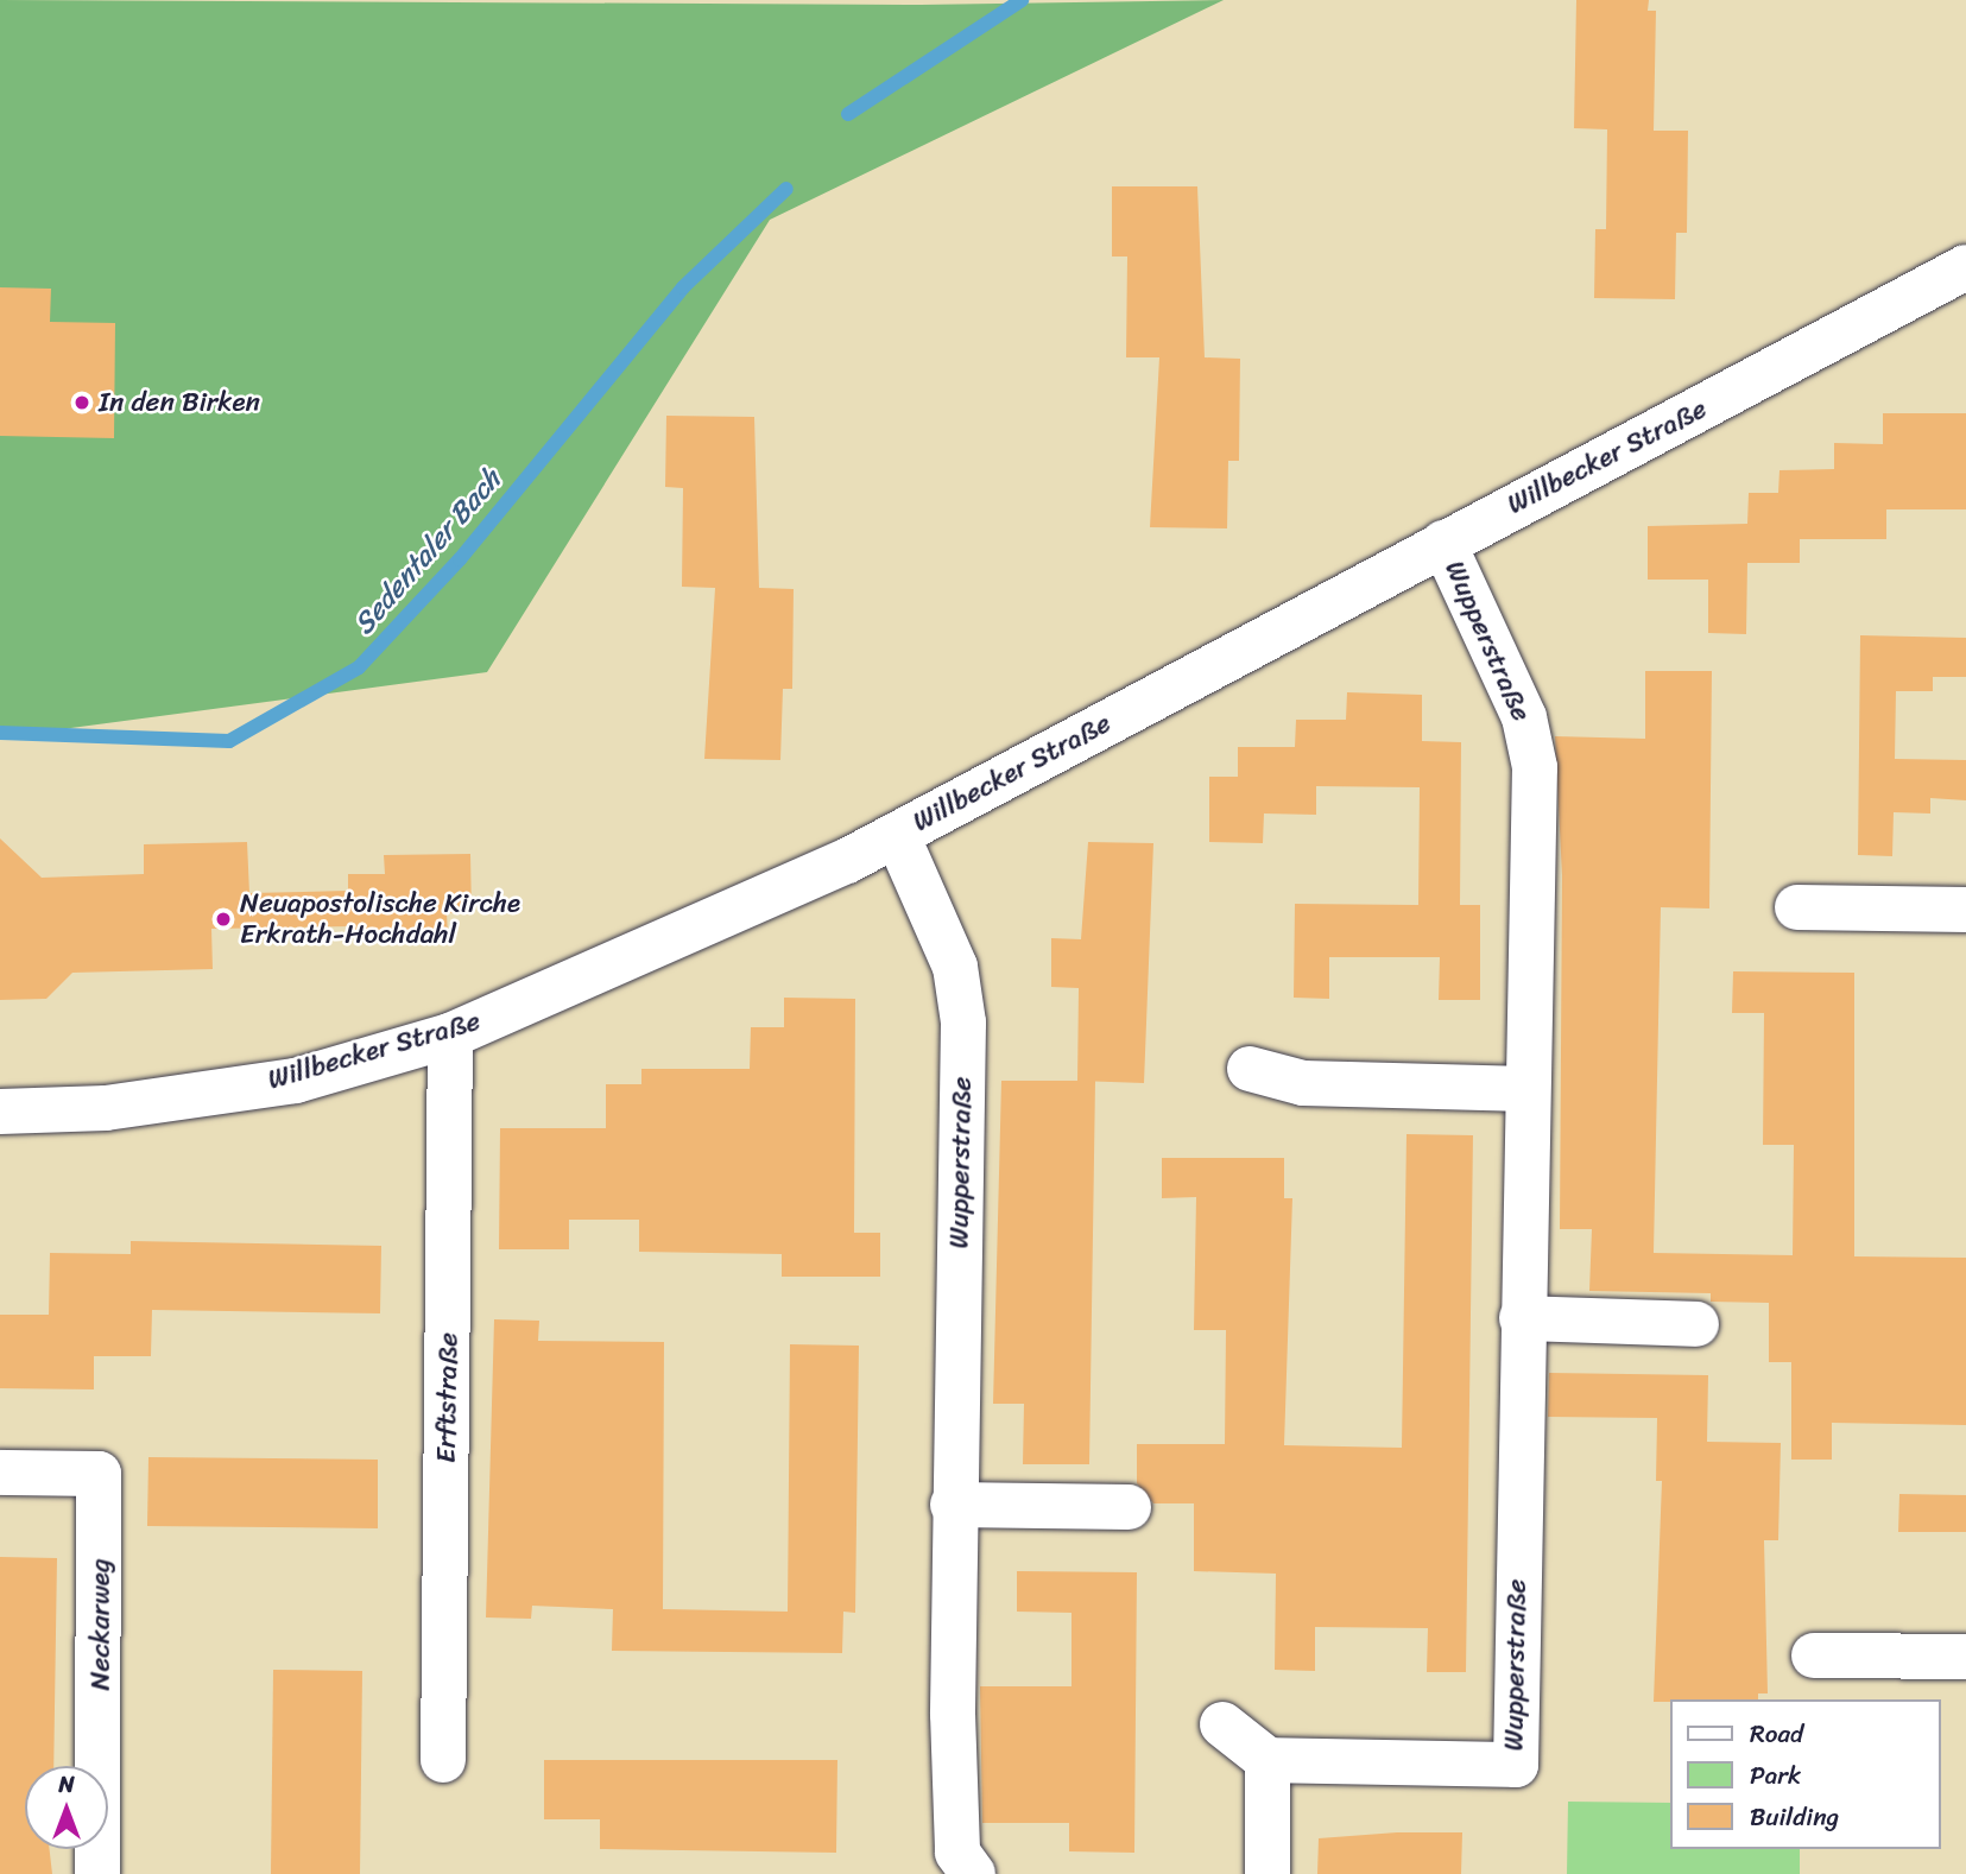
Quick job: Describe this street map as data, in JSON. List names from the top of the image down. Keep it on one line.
{"streets":{"street":["Willbecker Straße","Wupperstraße","Erftstraße","Neckarweg"]},"crossings":[["Willbecker Straße","Wupperstraße"],["Willbecker Straße","Erftstraße"]],"water":["Sedentaler Bach"],"places":["In den Birken","Neuapostolische Kirche Erkrath-Hochdahl"],"legend":["Road","Park","Building"],"north":"top"}
